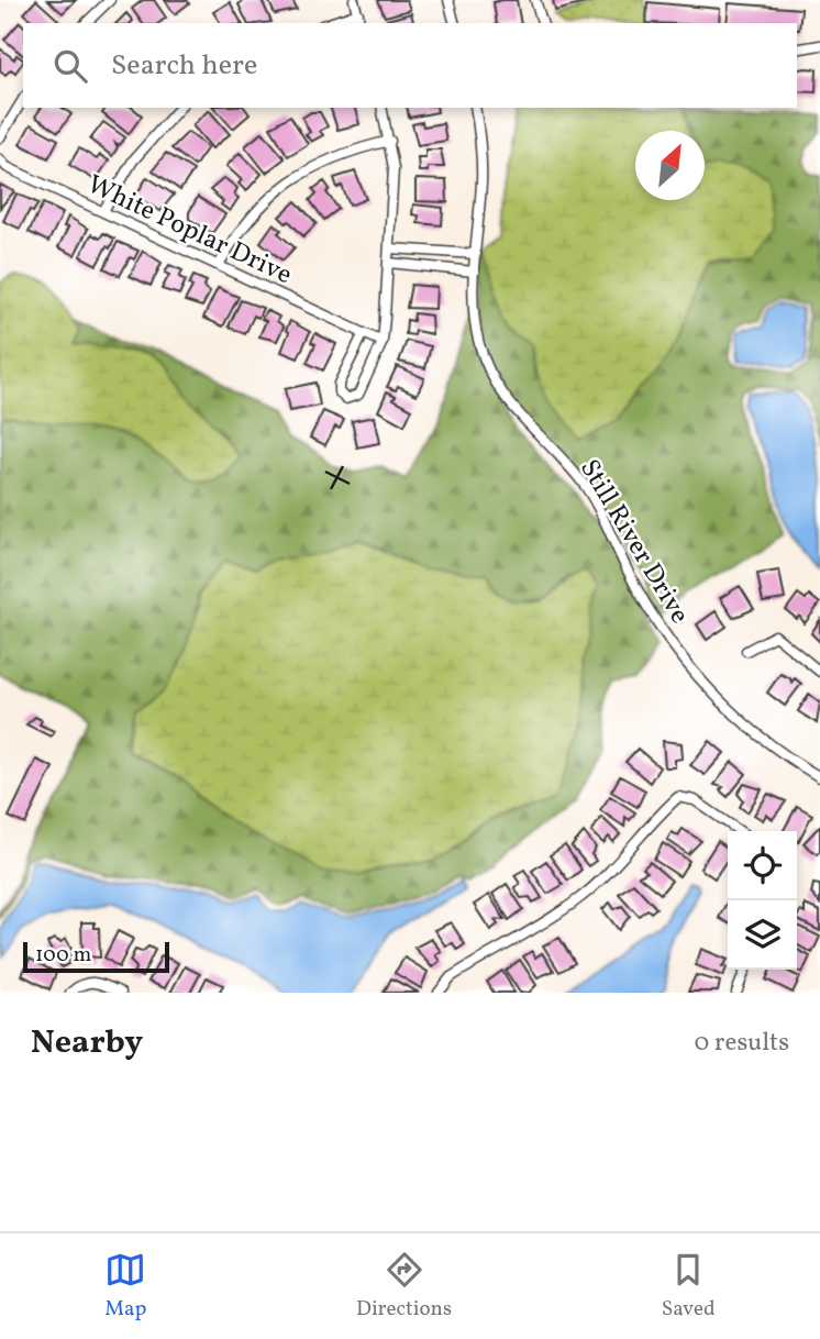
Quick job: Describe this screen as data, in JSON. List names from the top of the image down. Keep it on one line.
{"streets":{"street":["White Poplar Drive","Still River Drive"]},"scale_bar":"100 m","north":"top right","page":{"search":"Search here","scale":"100 m","heading":["Nearby","0 results"],"nav":["Map","Directions","Saved"]}}
